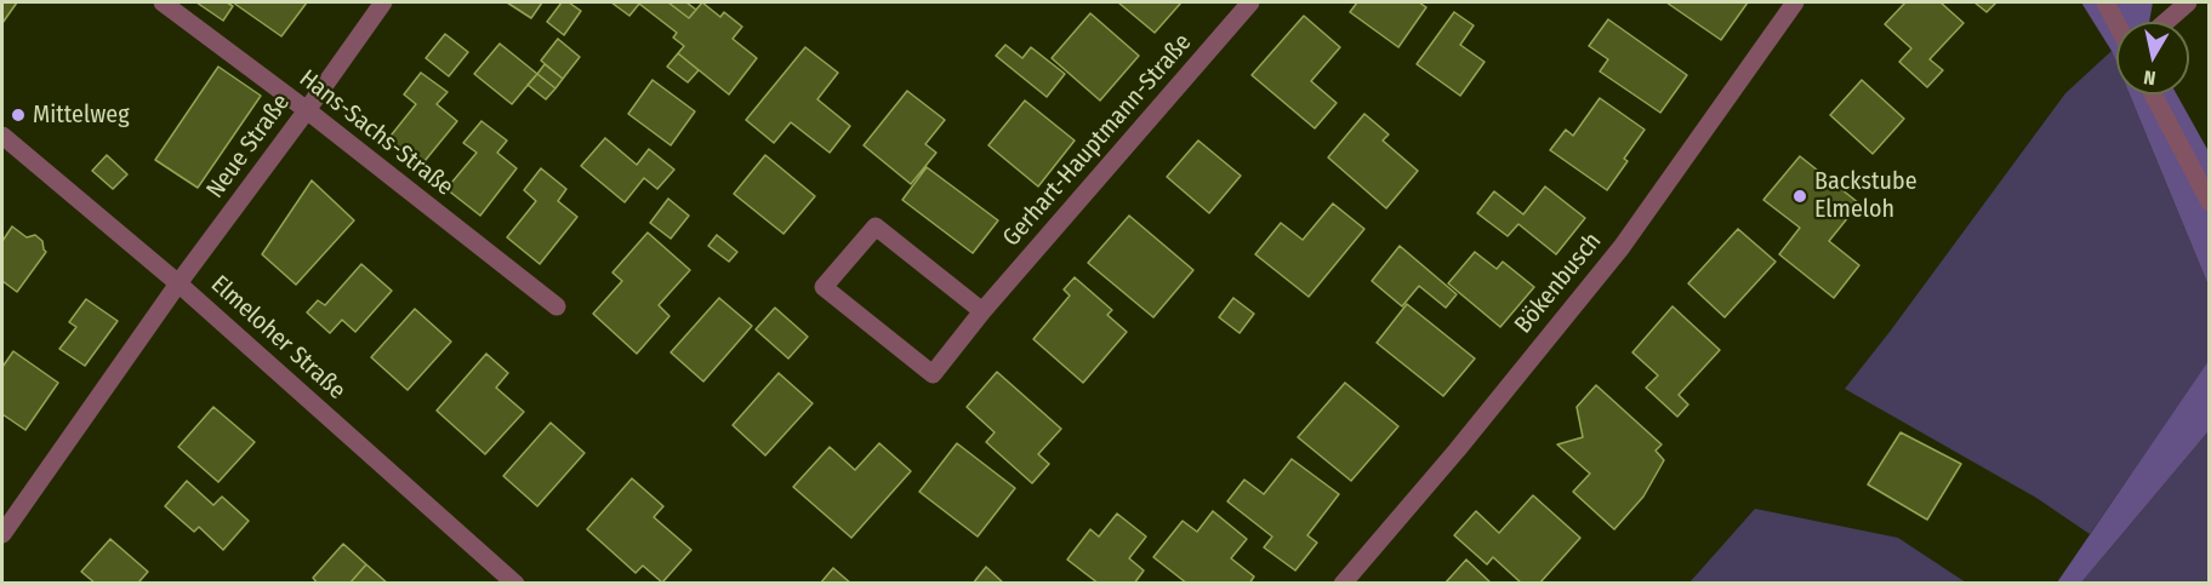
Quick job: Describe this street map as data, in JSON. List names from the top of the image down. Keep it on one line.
{"streets":{"street":["Hans-Sachs-Straße","Gerhart-Hauptmann-Straße","Neue Straße","Bökenbusch","Elmeloher Straße"]},"crossings":[["Hans-Sachs-Straße","Neue Straße"],["Neue Straße","Elmeloher Straße"]],"places":["Mittelweg","Backstube Elmeloh"],"north":"bottom"}
